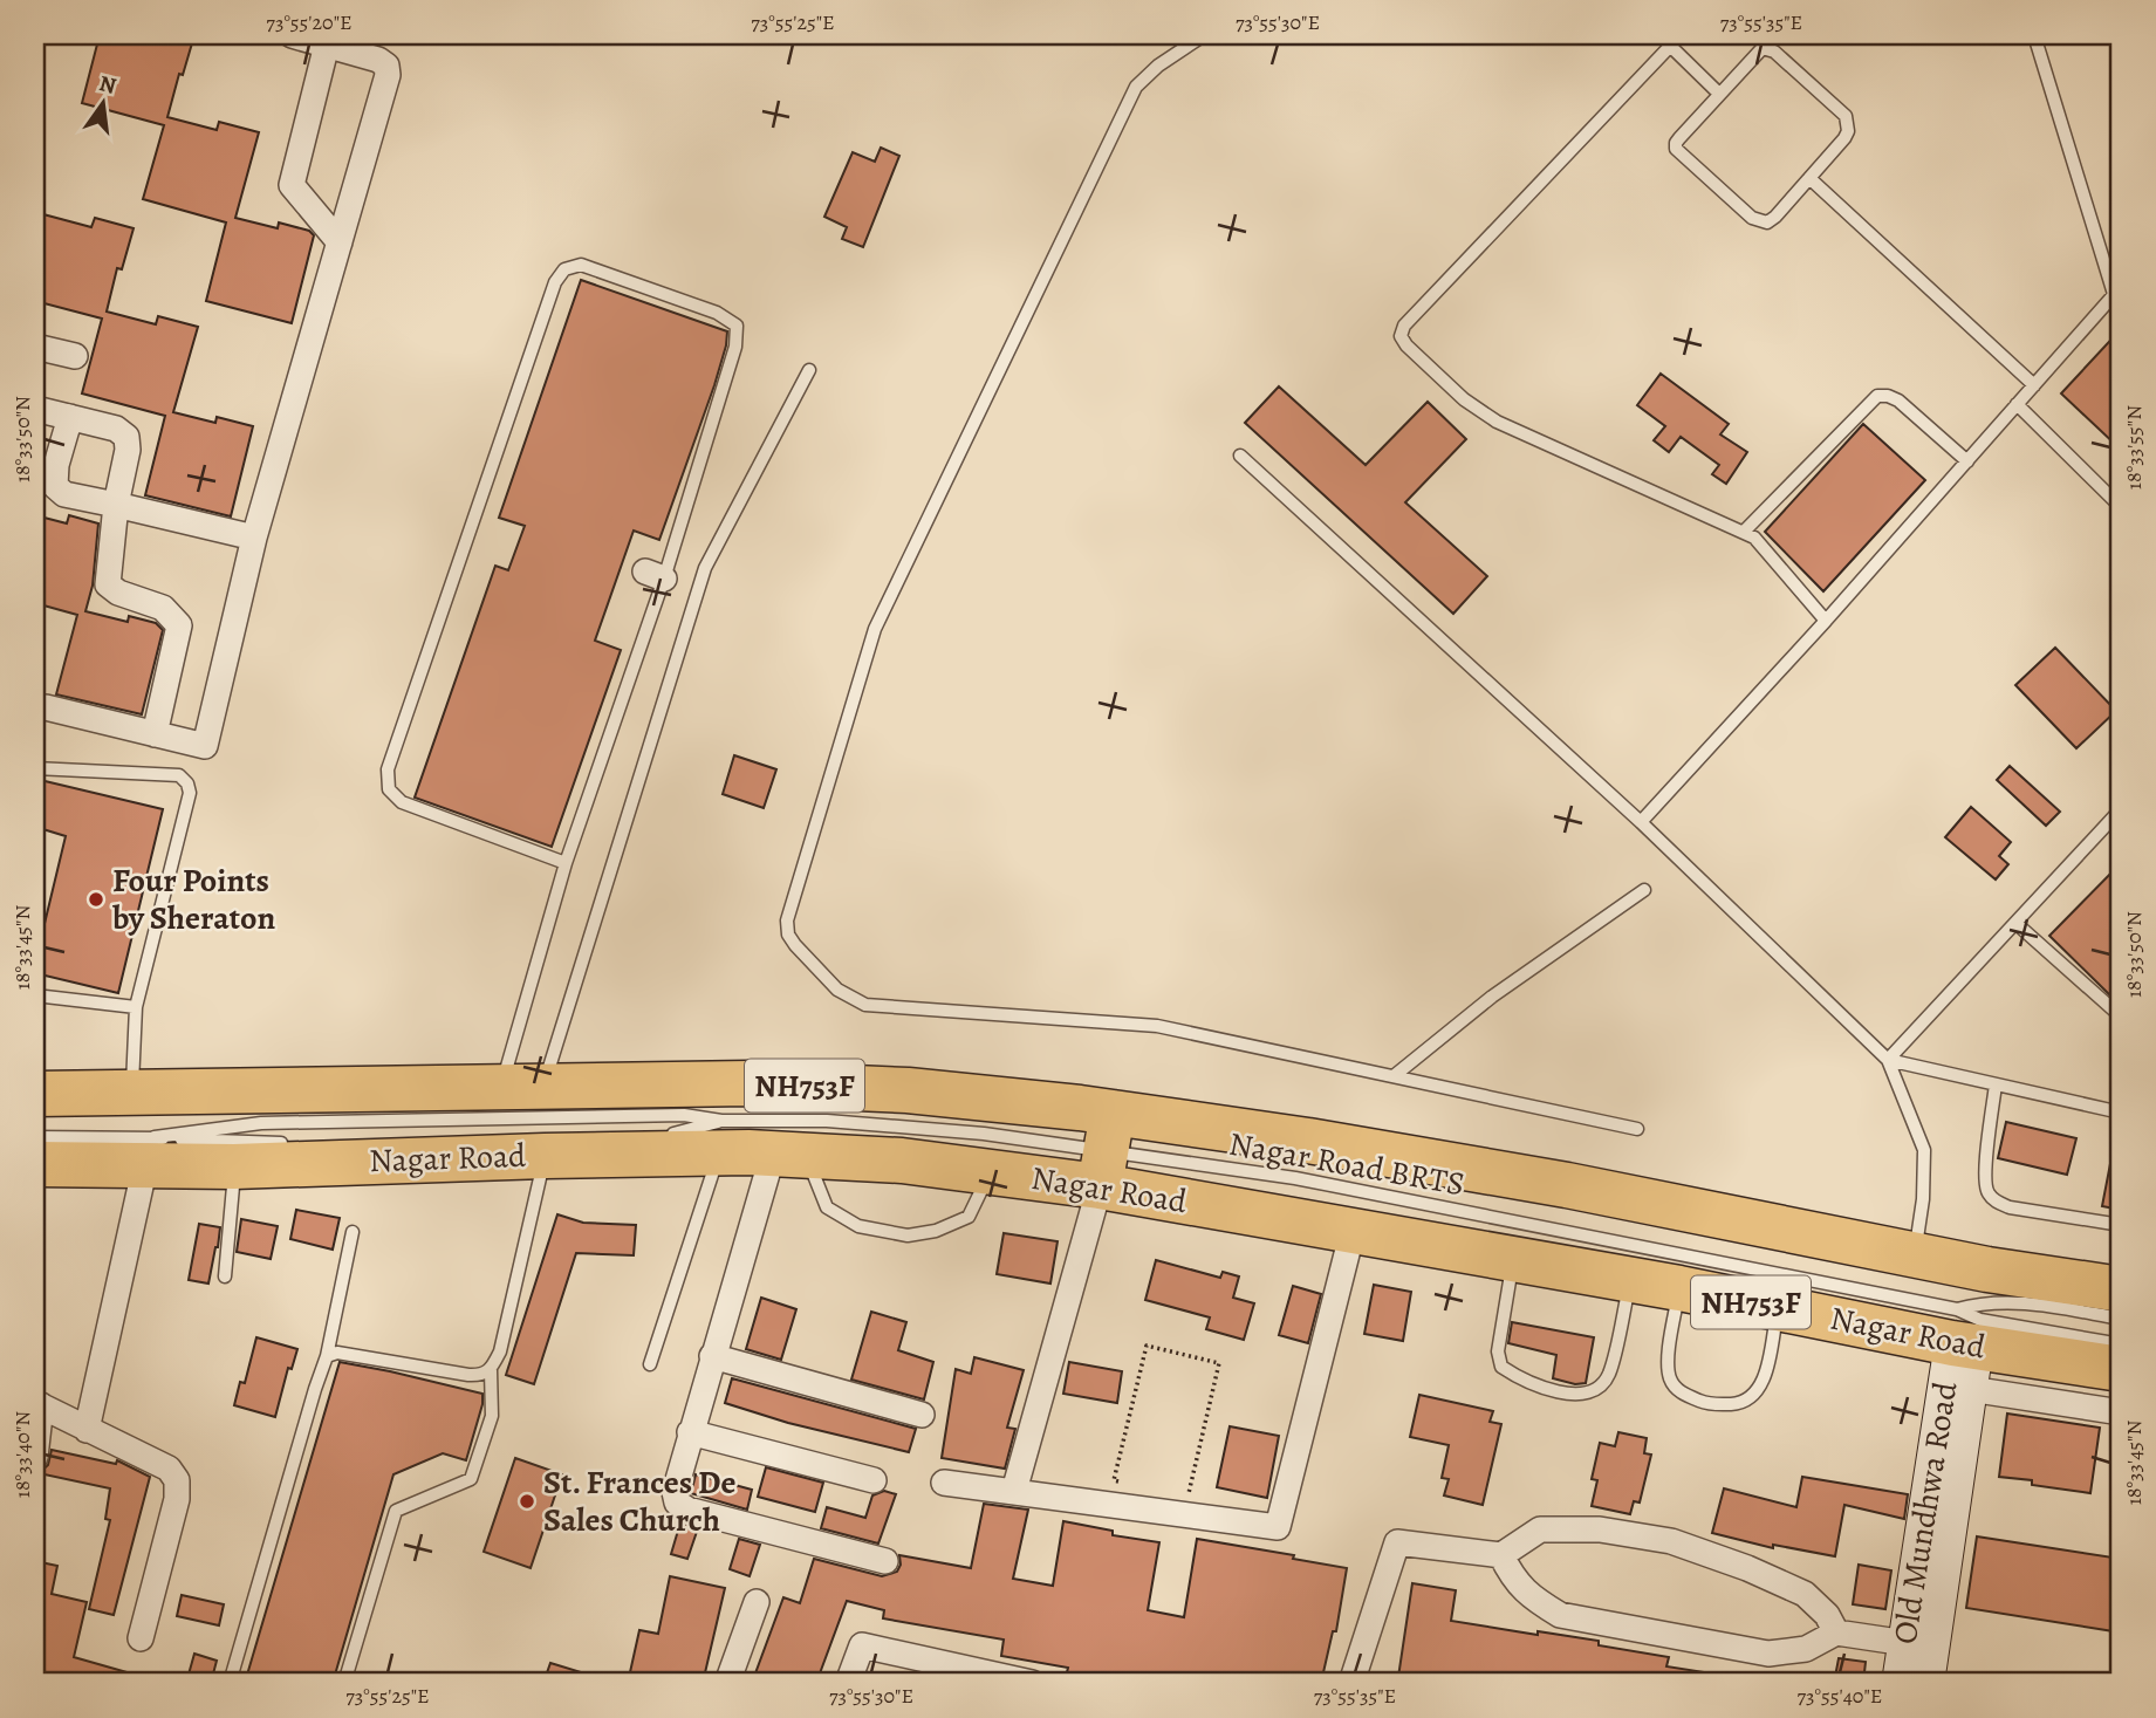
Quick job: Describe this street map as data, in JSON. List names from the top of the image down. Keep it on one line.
{"streets":{"highway":["NH753F","Nagar Road"],"street":["Old Mundhwa Road"],"lane":["Nagar Road BRTS"]},"crossings":[["Nagar Road","Nagar Road BRTS"],["Nagar Road","Old Mundhwa Road"],["Nagar Road BRTS","Old Mundhwa Road"]],"places":["Four Points by Sheraton","St. Frances De Sales Church"],"north":"top","coordinates":["73°55'20\"E","73°55'25\"E","73°55'30\"E","73°55'35\"E","18°33'50\"N","18°33'55\"N","18°33'45\"N","18°33'40\"N","73°55'40\"E"]}
